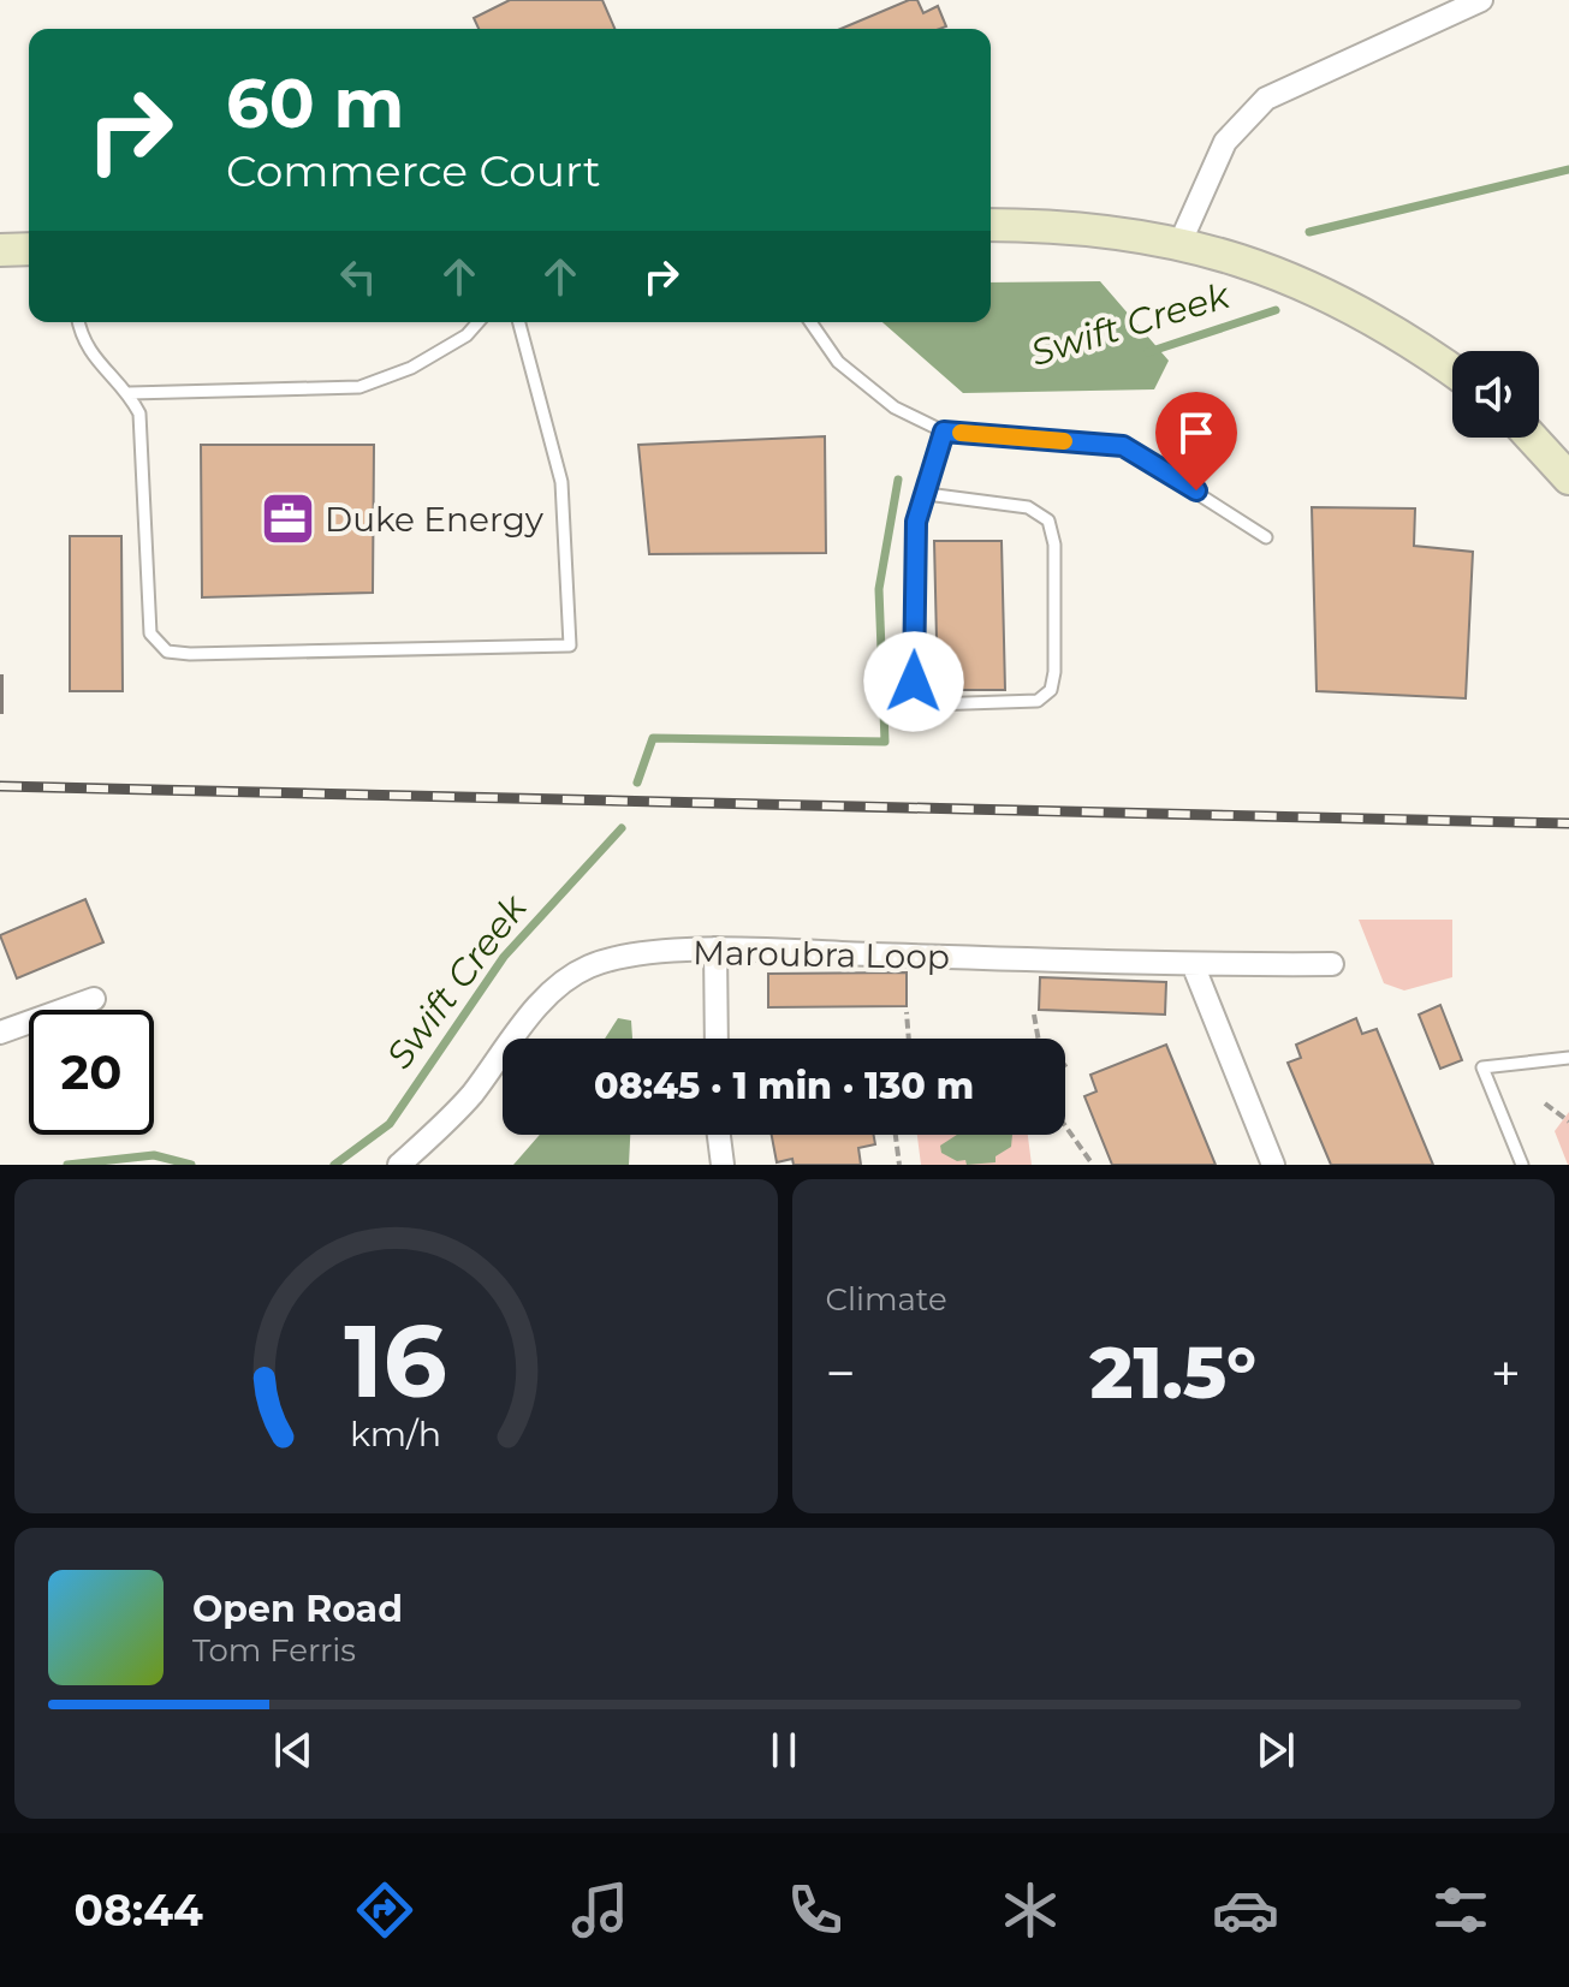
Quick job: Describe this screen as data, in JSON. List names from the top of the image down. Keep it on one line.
{"streets":{"street":["Maroubra Loop"]},"water":["Swift Creek"],"places":{"office":["Duke Energy"]},"page":{"turn":["60 m","Commerce Court"],"limit":"20","trip":"08:45 · 1 min · 130 m","tile":"Climate","heat":["−","21.5°","+"],"song":["Open Road","Tom Ferris"],"tabs":"08:44","gauge":["16","km/h"]}}
